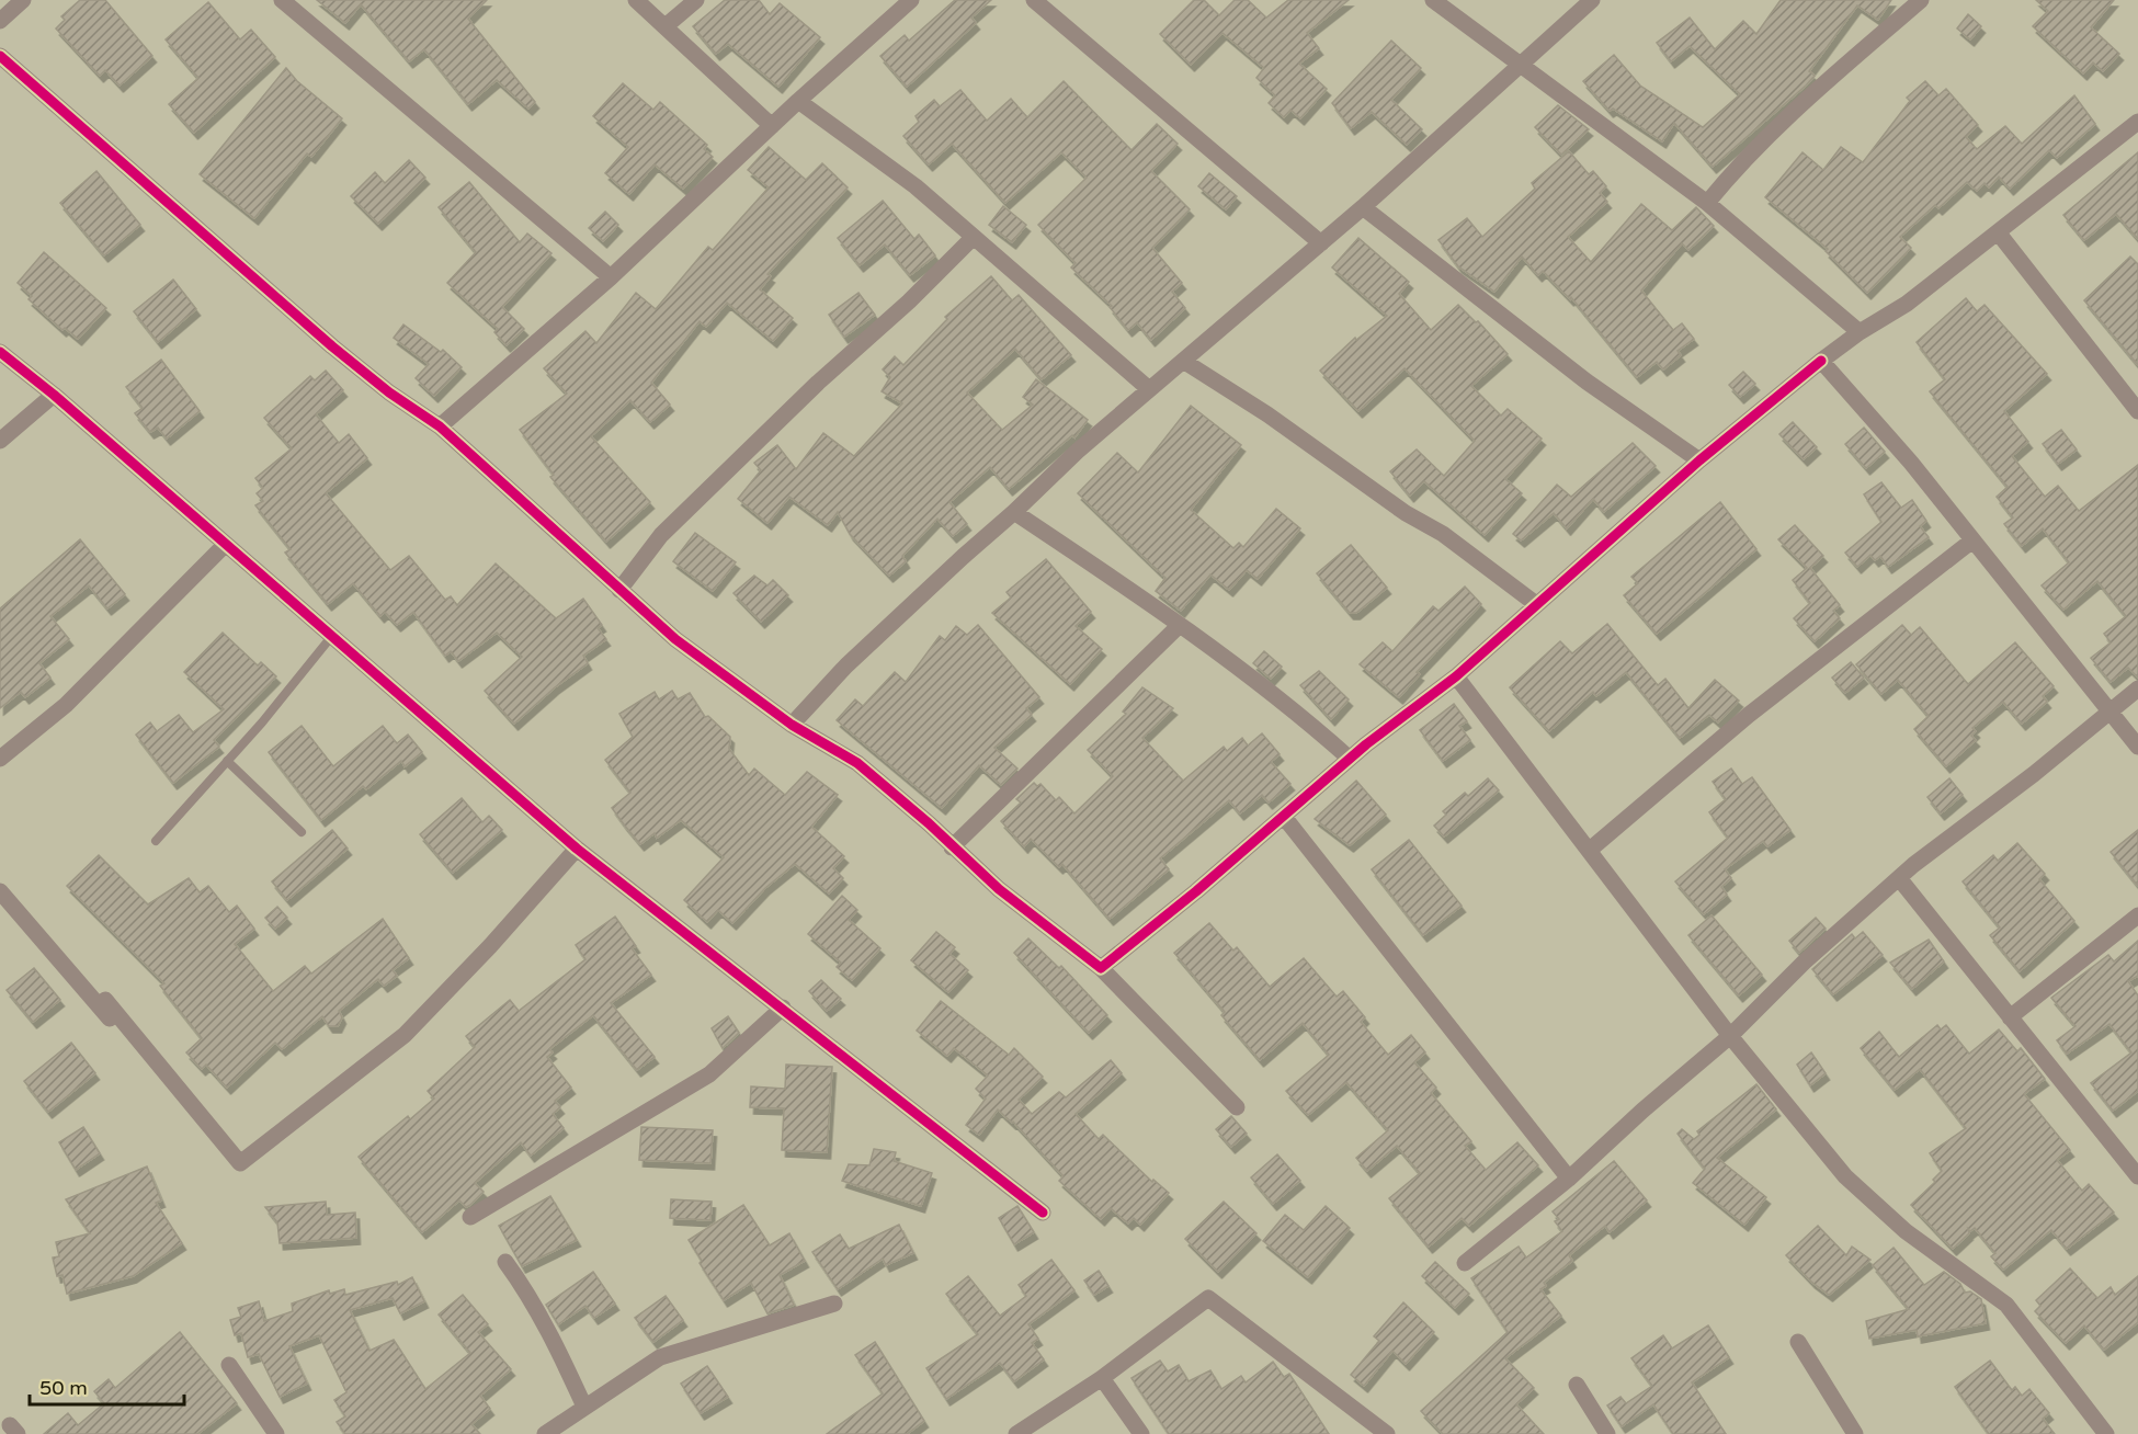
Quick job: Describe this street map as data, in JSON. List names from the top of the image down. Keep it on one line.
{"scale_bar":"50 m"}
